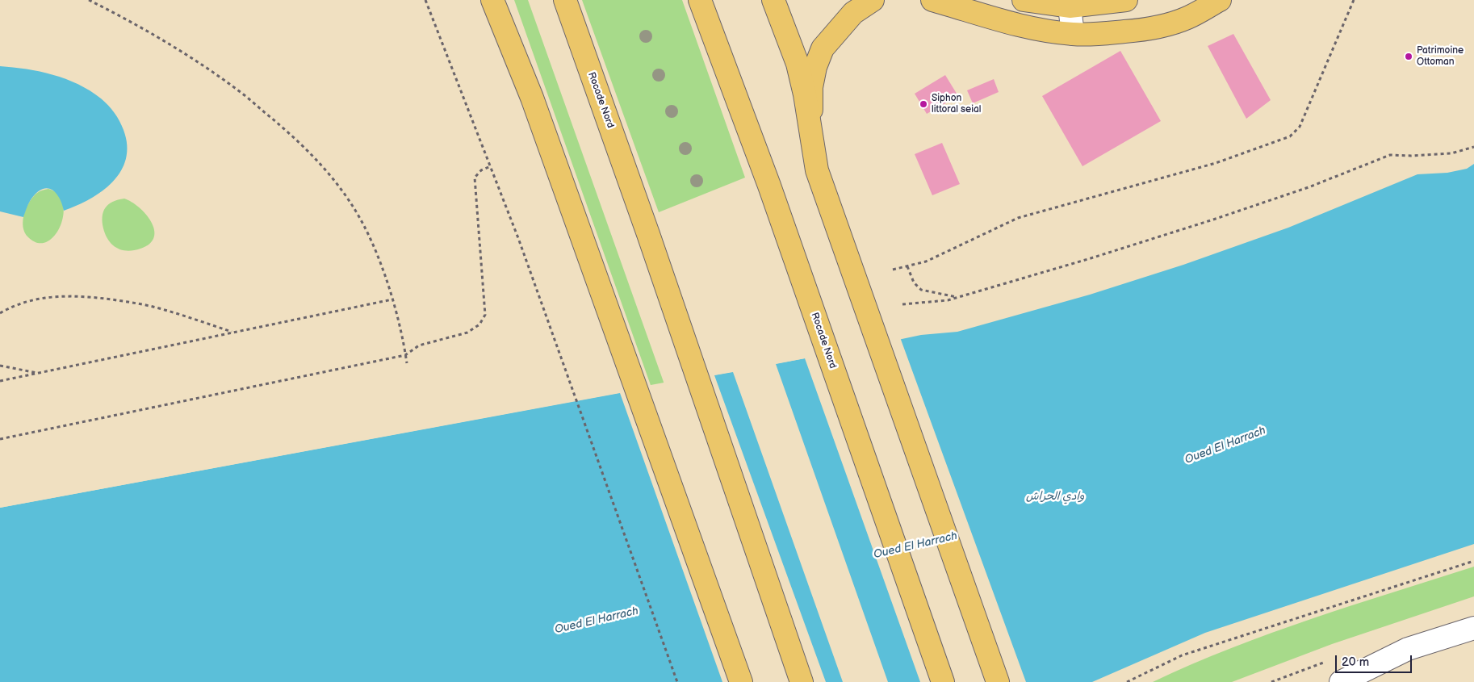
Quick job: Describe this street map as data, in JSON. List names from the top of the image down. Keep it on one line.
{"streets":{"main road":["Rocade Nord"]},"water":["Oued El Harrach","وادي الحراش"],"places":["Patrimoine Ottoman","Siphon littoral seial"],"scale_bar":"20 m"}
